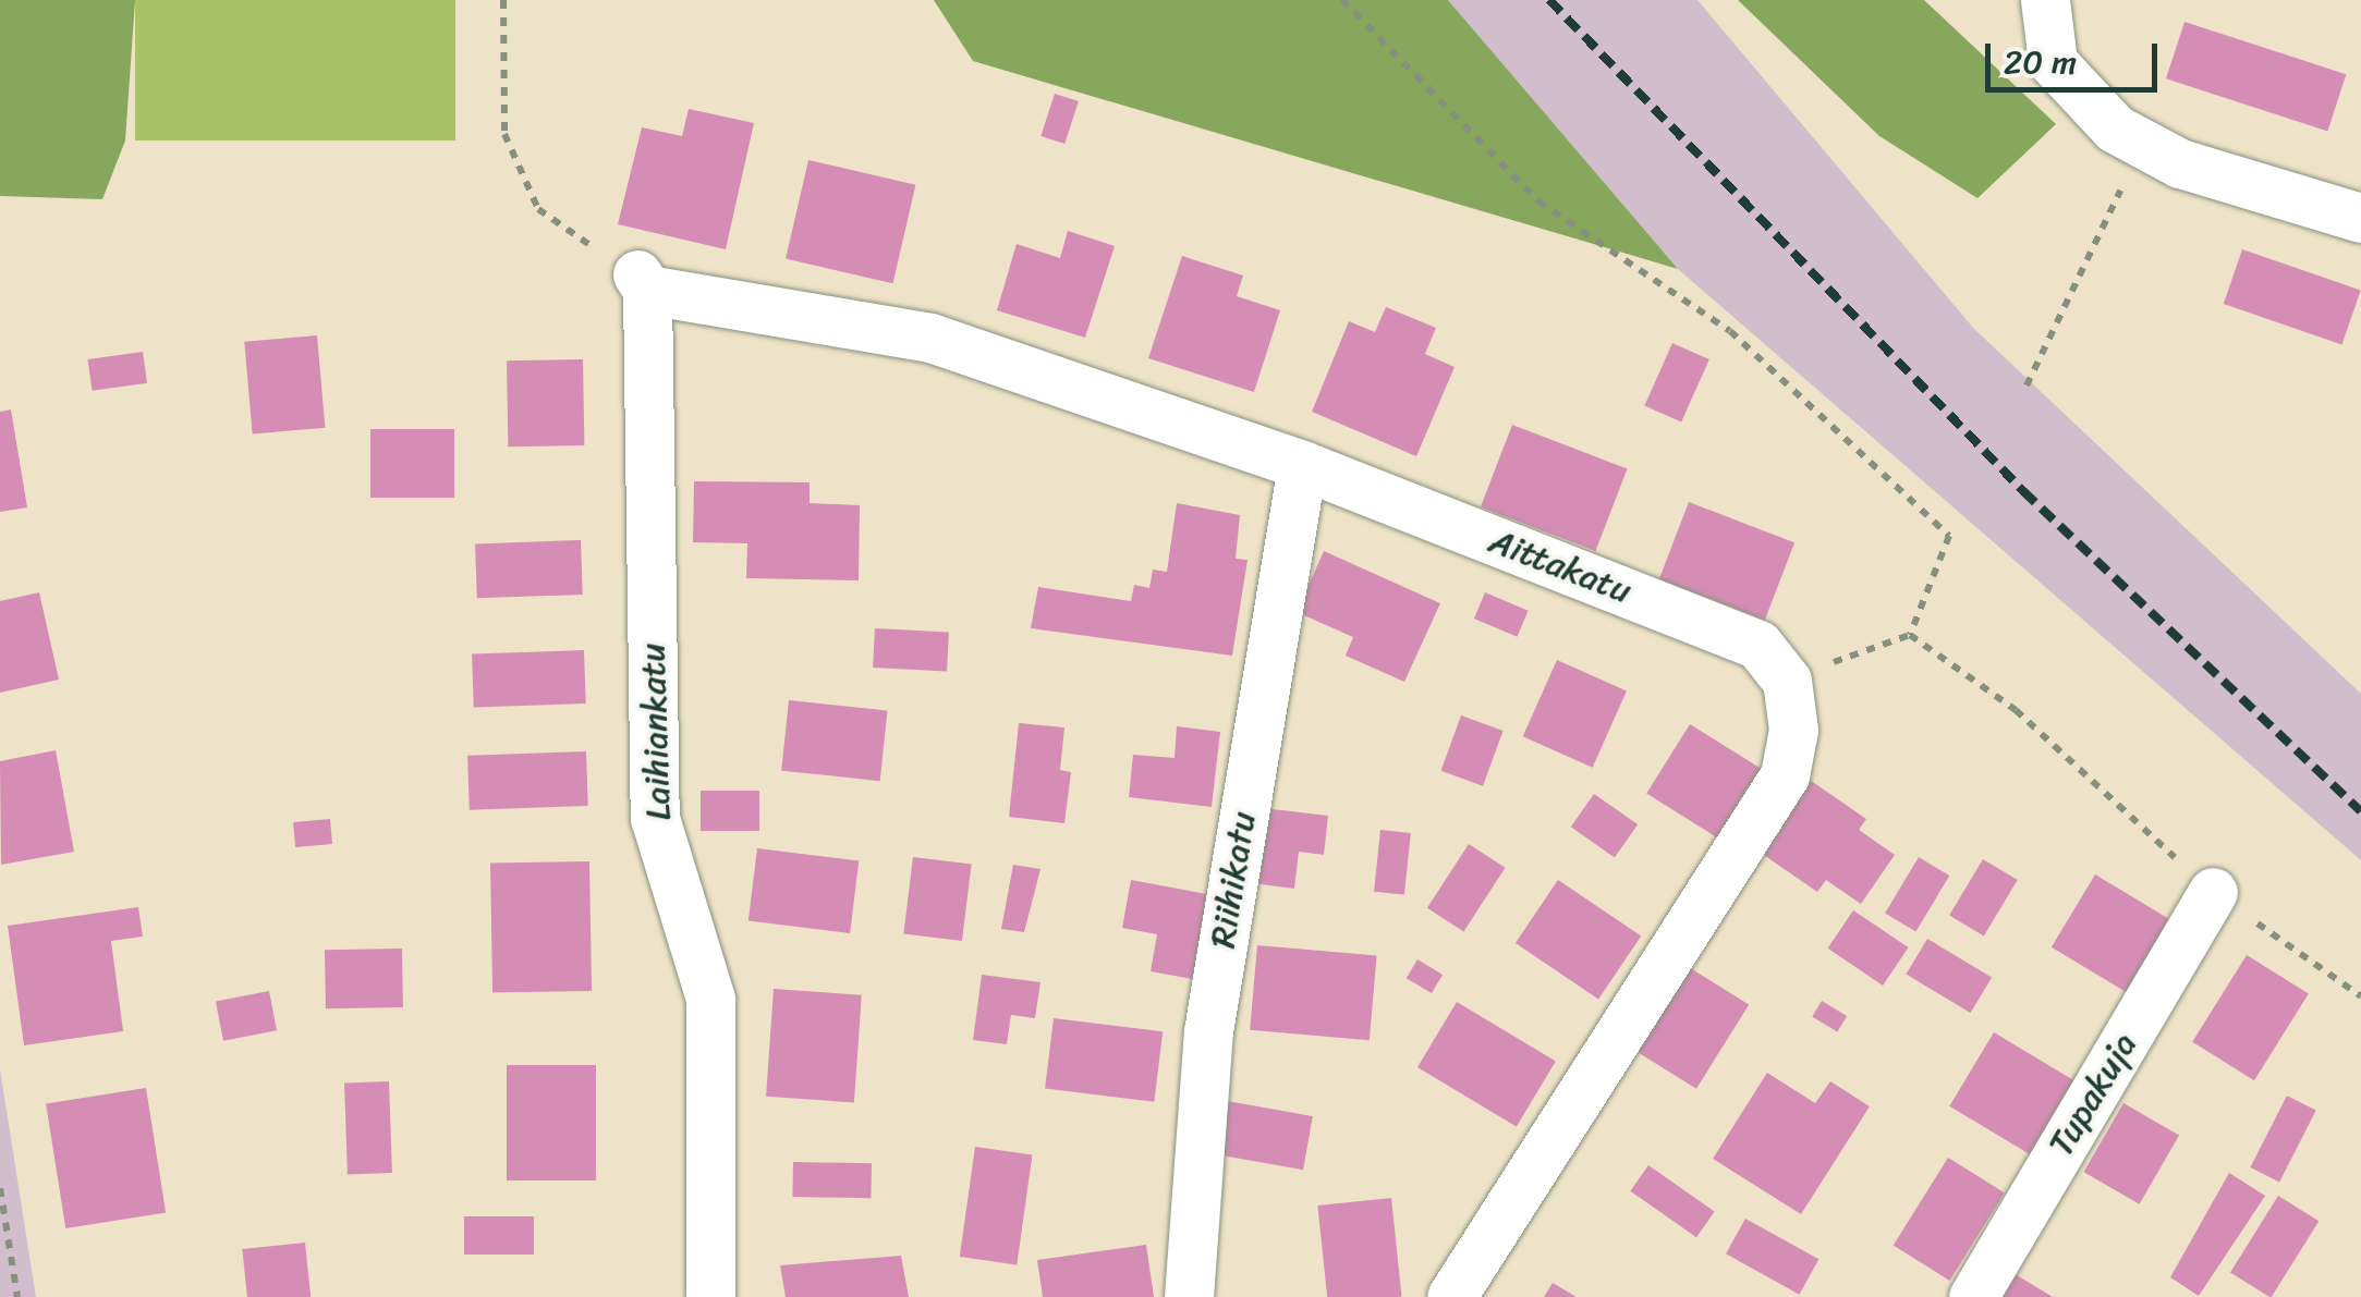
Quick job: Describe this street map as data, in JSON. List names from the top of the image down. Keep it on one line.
{"streets":{"street":["Aittakatu","Laihiankatu","Riihikatu","Tupakuja"]},"crossings":[["Aittakatu","Laihiankatu"],["Aittakatu","Riihikatu"]],"scale_bar":"20 m"}
